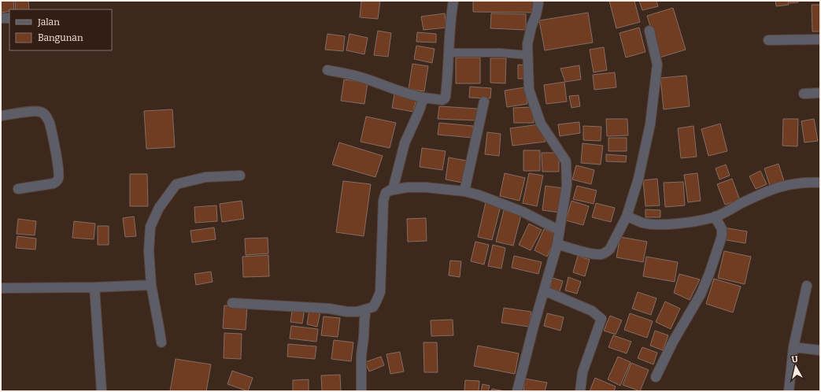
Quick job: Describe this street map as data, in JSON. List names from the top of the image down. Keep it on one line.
{"legend":["Jalan","Bangunan"],"north":"top"}
